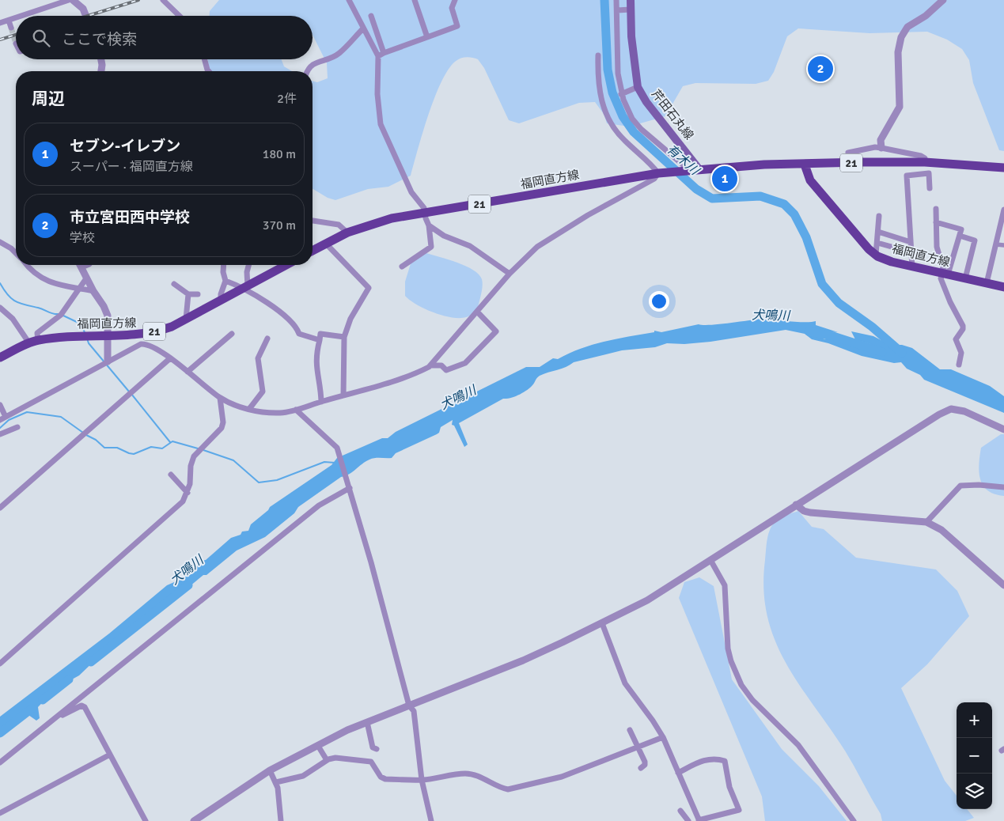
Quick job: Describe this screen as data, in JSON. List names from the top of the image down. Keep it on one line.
{"streets":{"main road":["芹田石丸線","21","福岡直方線"]},"crossings":[["芹田石丸線","福岡直方線"]],"water":["有木川","犬鳴川"],"page":{"search":"ここで検索","pins":["2","1"],"heading":["周辺","2件"],"list":[{"mark":"1","name":"セブン-イレブン","note":"スーパー · 福岡直方線","value":"180 m"},{"mark":"2","name":"市立宮田西中学校","note":"学校","value":"370 m"}],"map_buttons":["+","−"]}}
